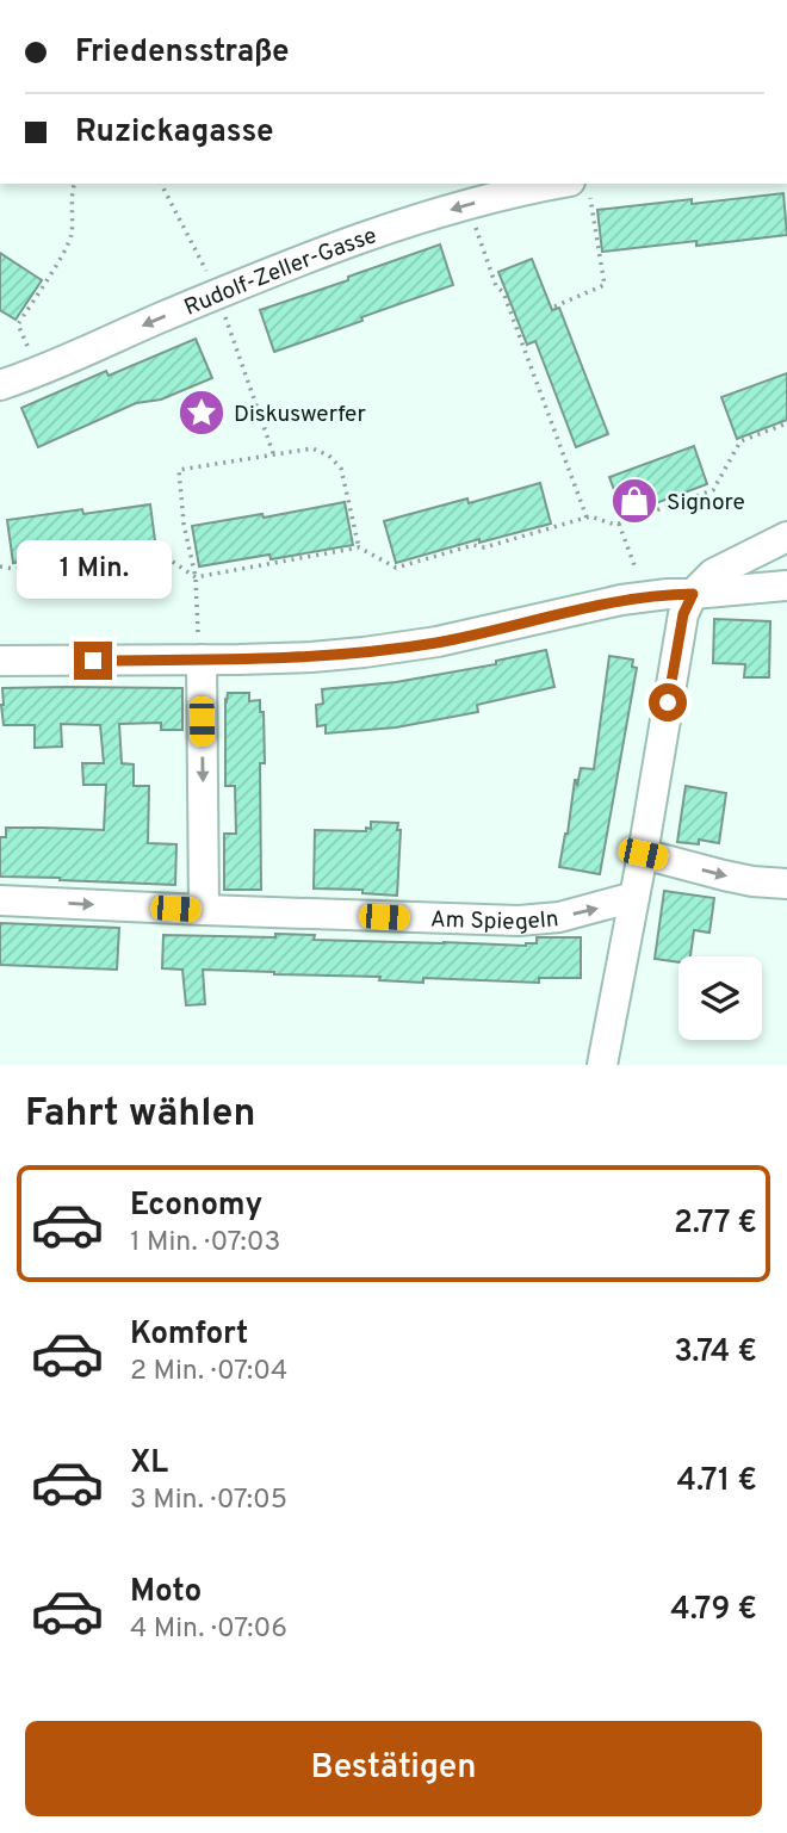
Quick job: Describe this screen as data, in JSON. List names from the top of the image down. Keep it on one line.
{"streets":{"street":["Rudolf-Zeller-Gasse","Am Spiegeln"]},"one_way":["Rudolf-Zeller-Gasse"],"places":{"place":["Diskuswerfer"],"shop":["Signore"]},"page":{"banner":["Friedensstraße","Ruzickagasse"],"bubble":"1 Min.","heading":"Fahrt wählen","list":[{"name":"Economy","note":"1 Min. · 07:03","value":"2.77 €"},{"name":"Komfort","note":"2 Min. · 07:04","value":"3.74 €"},{"name":"XL","note":"3 Min. · 07:05","value":"4.71 €"},{"name":"Moto","note":"4 Min. · 07:06","value":"4.79 €"}],"buttons":"Bestätigen"}}
